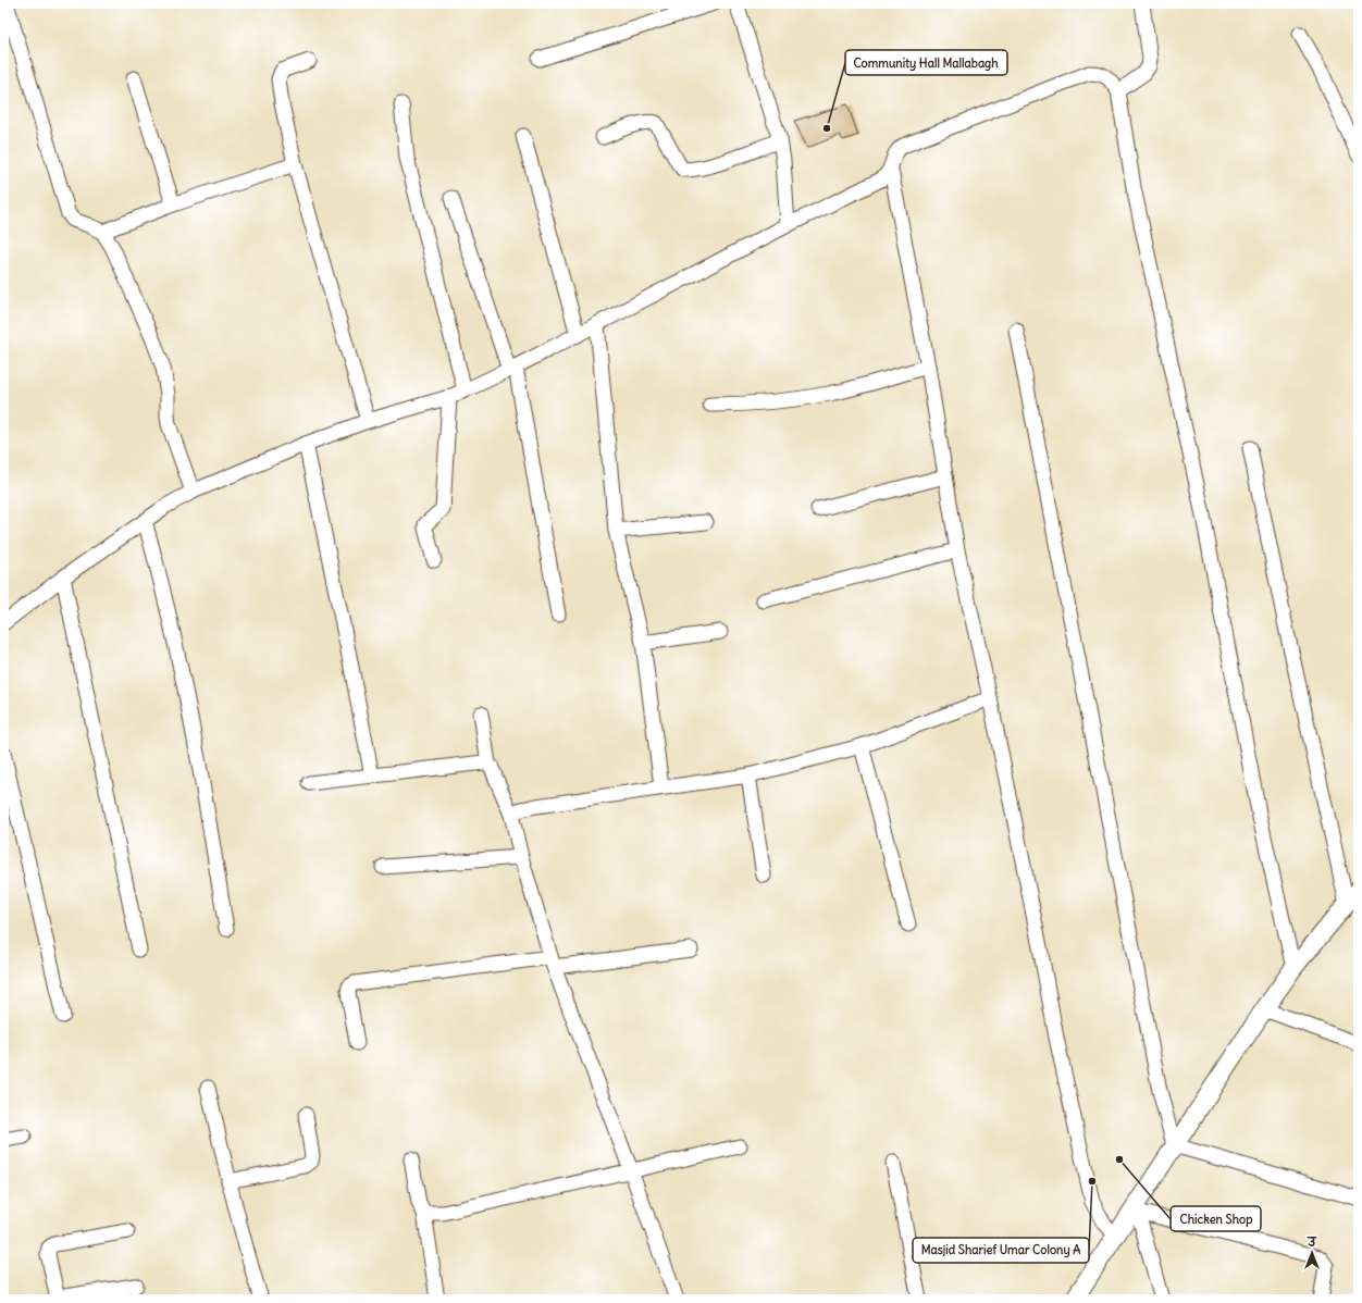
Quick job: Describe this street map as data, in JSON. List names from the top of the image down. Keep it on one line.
{"places":["Community Hall Mallabagh","Chicken Shop","Masjid Sharief Umar Colony A"],"north":"top"}
